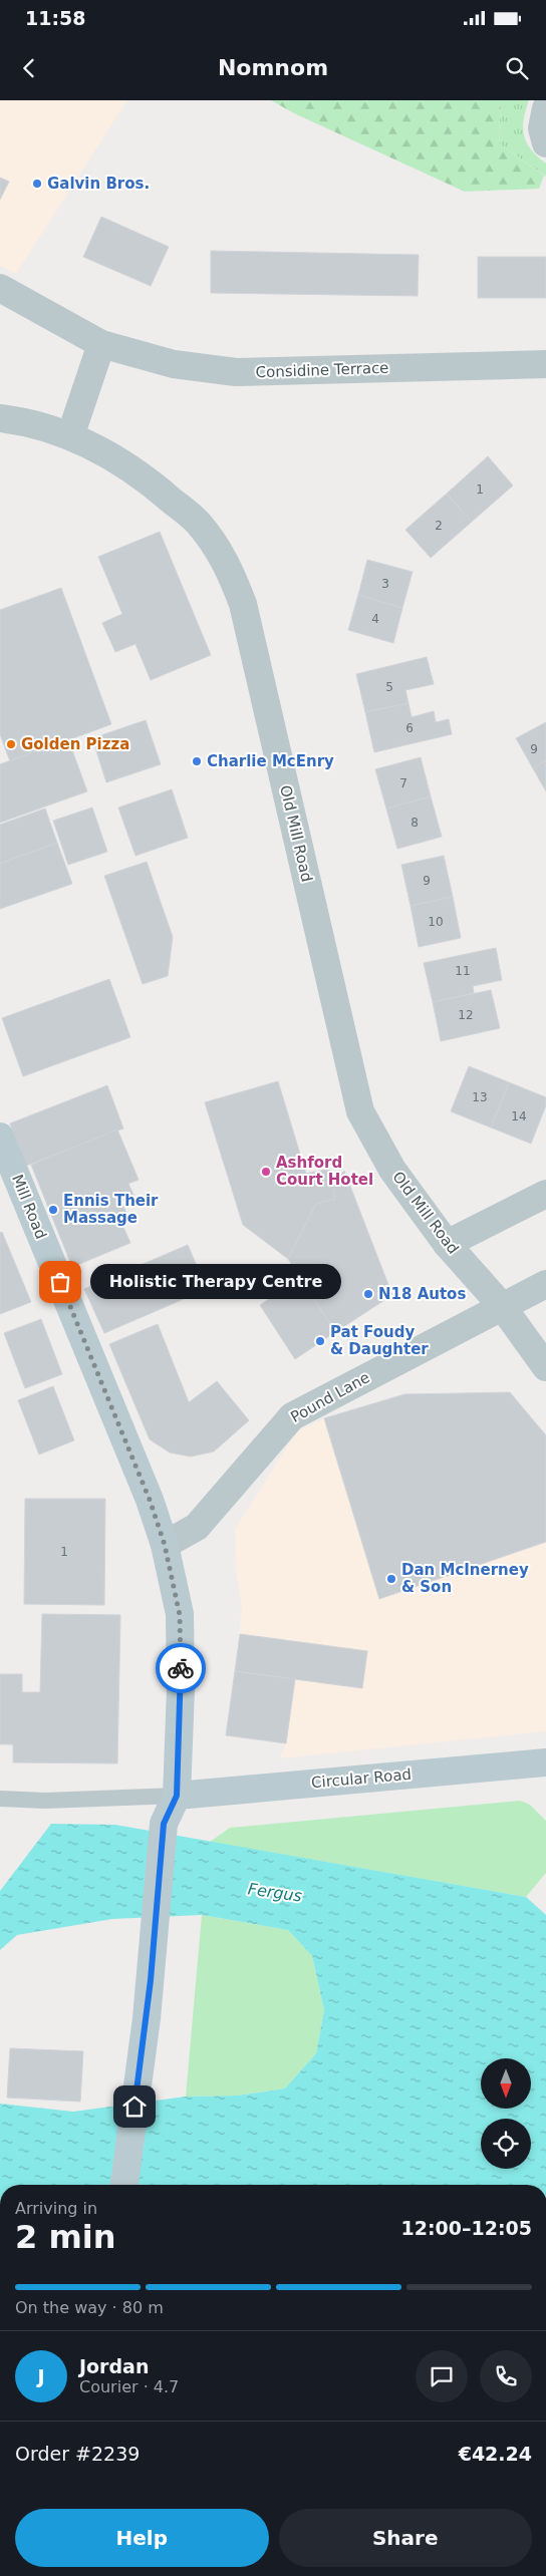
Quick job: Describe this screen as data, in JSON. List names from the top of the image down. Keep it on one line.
{"streets":{"main road":["Mill Road","Circular Road"],"street":["Considine Terrace","Old Mill Road","Pound Lane"]},"crossings":[["Old Mill Road","Pound Lane"],["Mill Road","Pound Lane"],["Mill Road","Circular Road"]],"water":["Fergus"],"places":["Galvin Bros.","Golden Pizza","Charlie McEnry","Ashford Court Hotel","Ennis Their Massage","Holistic Therapy Centre","N18 Autos","Pat Foudy & Daughter","Dan McInerney & Son"],"house_numbers":["1","2","3","4","5","6","9","7","8","9","10","11","12","13","14","1"],"north":"bottom","page":{"status":"11:58","header":"Nomnom","bubble":"Holistic Therapy Centre","heading":["2 min","Arriving in","12:00–12:05"],"panel":["Jordan","Courier · 4.7","Order #2239","€42.24"],"bar":"On the way · 80 m","round":"J","buttons":["Help","Share"]}}
